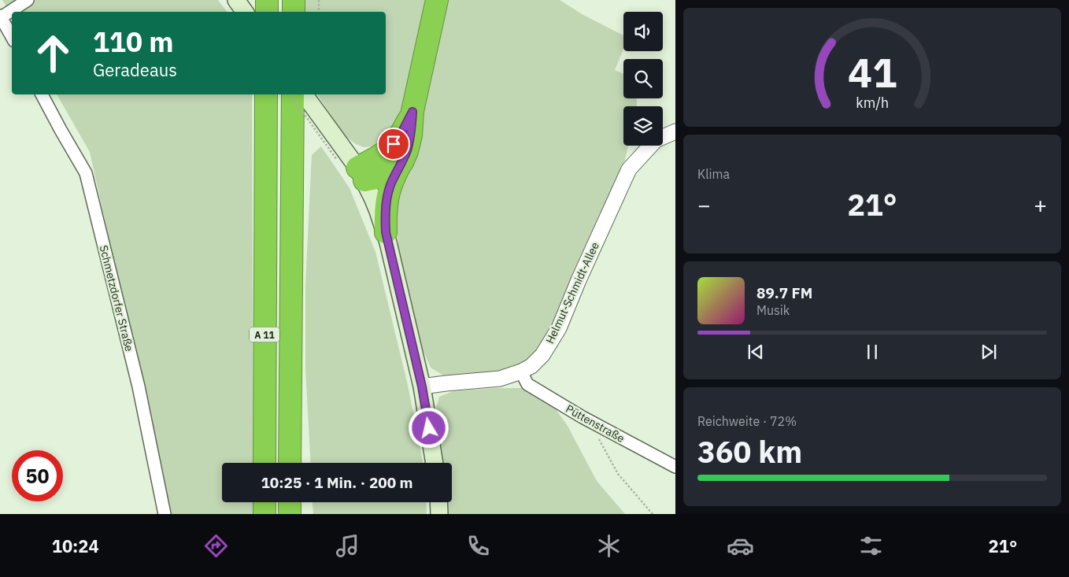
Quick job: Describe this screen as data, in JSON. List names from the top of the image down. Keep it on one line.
{"streets":{"highway":["A 11"],"street":["Helmut-Schmidt-Allee","Schmetzdorfer Straße","Püttenstraße"]},"crossings":[["Helmut-Schmidt-Allee","Püttenstraße"]],"page":{"turn":["110 m","Geradeaus"],"tile":["Klima",["Reichweite · 72%","360 km"]],"heat":["−","21°","+"],"song":["89.7 FM","Musik"],"limit":"50","trip":"10:25 · 1 Min. · 200 m","tabs":["10:24","21°"],"gauge":["41","km/h"]}}
